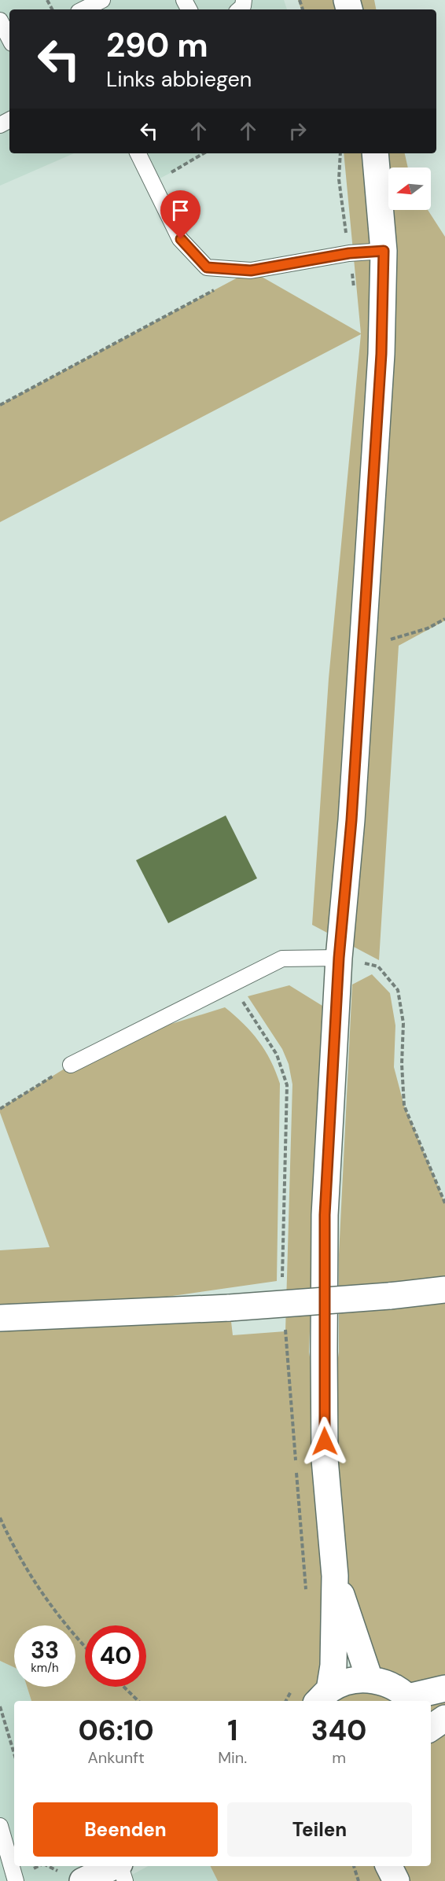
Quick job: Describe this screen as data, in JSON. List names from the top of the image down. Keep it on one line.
{"north":"left","page":{"turn":["290 m","Links abbiegen"],"speed":"33 km/h","limit":"40","eta":["06:10","Ankunft","1","Min.","340","m"],"buttons":["Beenden","Teilen"]}}
